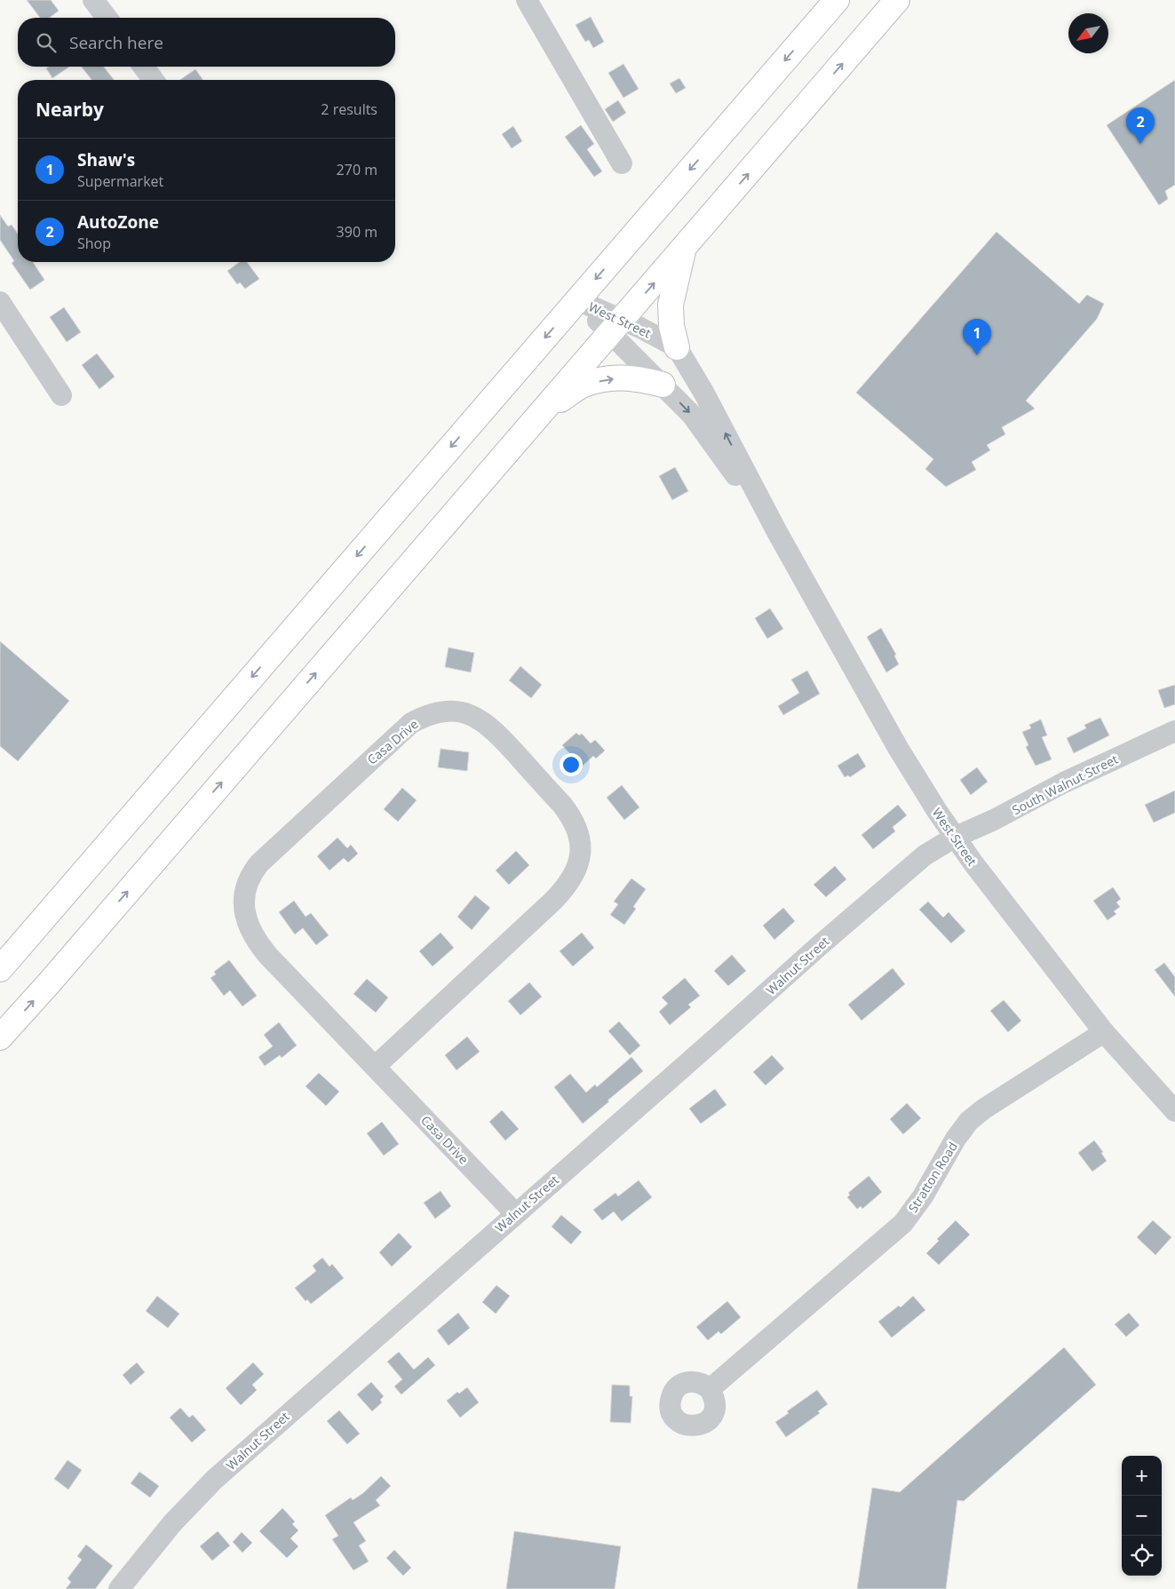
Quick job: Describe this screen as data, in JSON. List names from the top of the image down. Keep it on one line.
{"streets":{"street":["West Street","Casa Drive","South Walnut Street","Walnut Street","Stratton Road"]},"crossings":[["West Street","South Walnut Street"],["West Street","Walnut Street"],["West Street","Stratton Road"],["Casa Drive","Walnut Street"],["South Walnut Street","Walnut Street"]],"north":"bottom left","page":{"search":"Search here","heading":["Nearby","2 results"],"pins":["2","1"],"list":[{"mark":"1","name":"Shaw's","note":"Supermarket","value":"270 m"},{"mark":"2","name":"AutoZone","note":"Shop","value":"390 m"}],"map_buttons":["+","−"]}}
